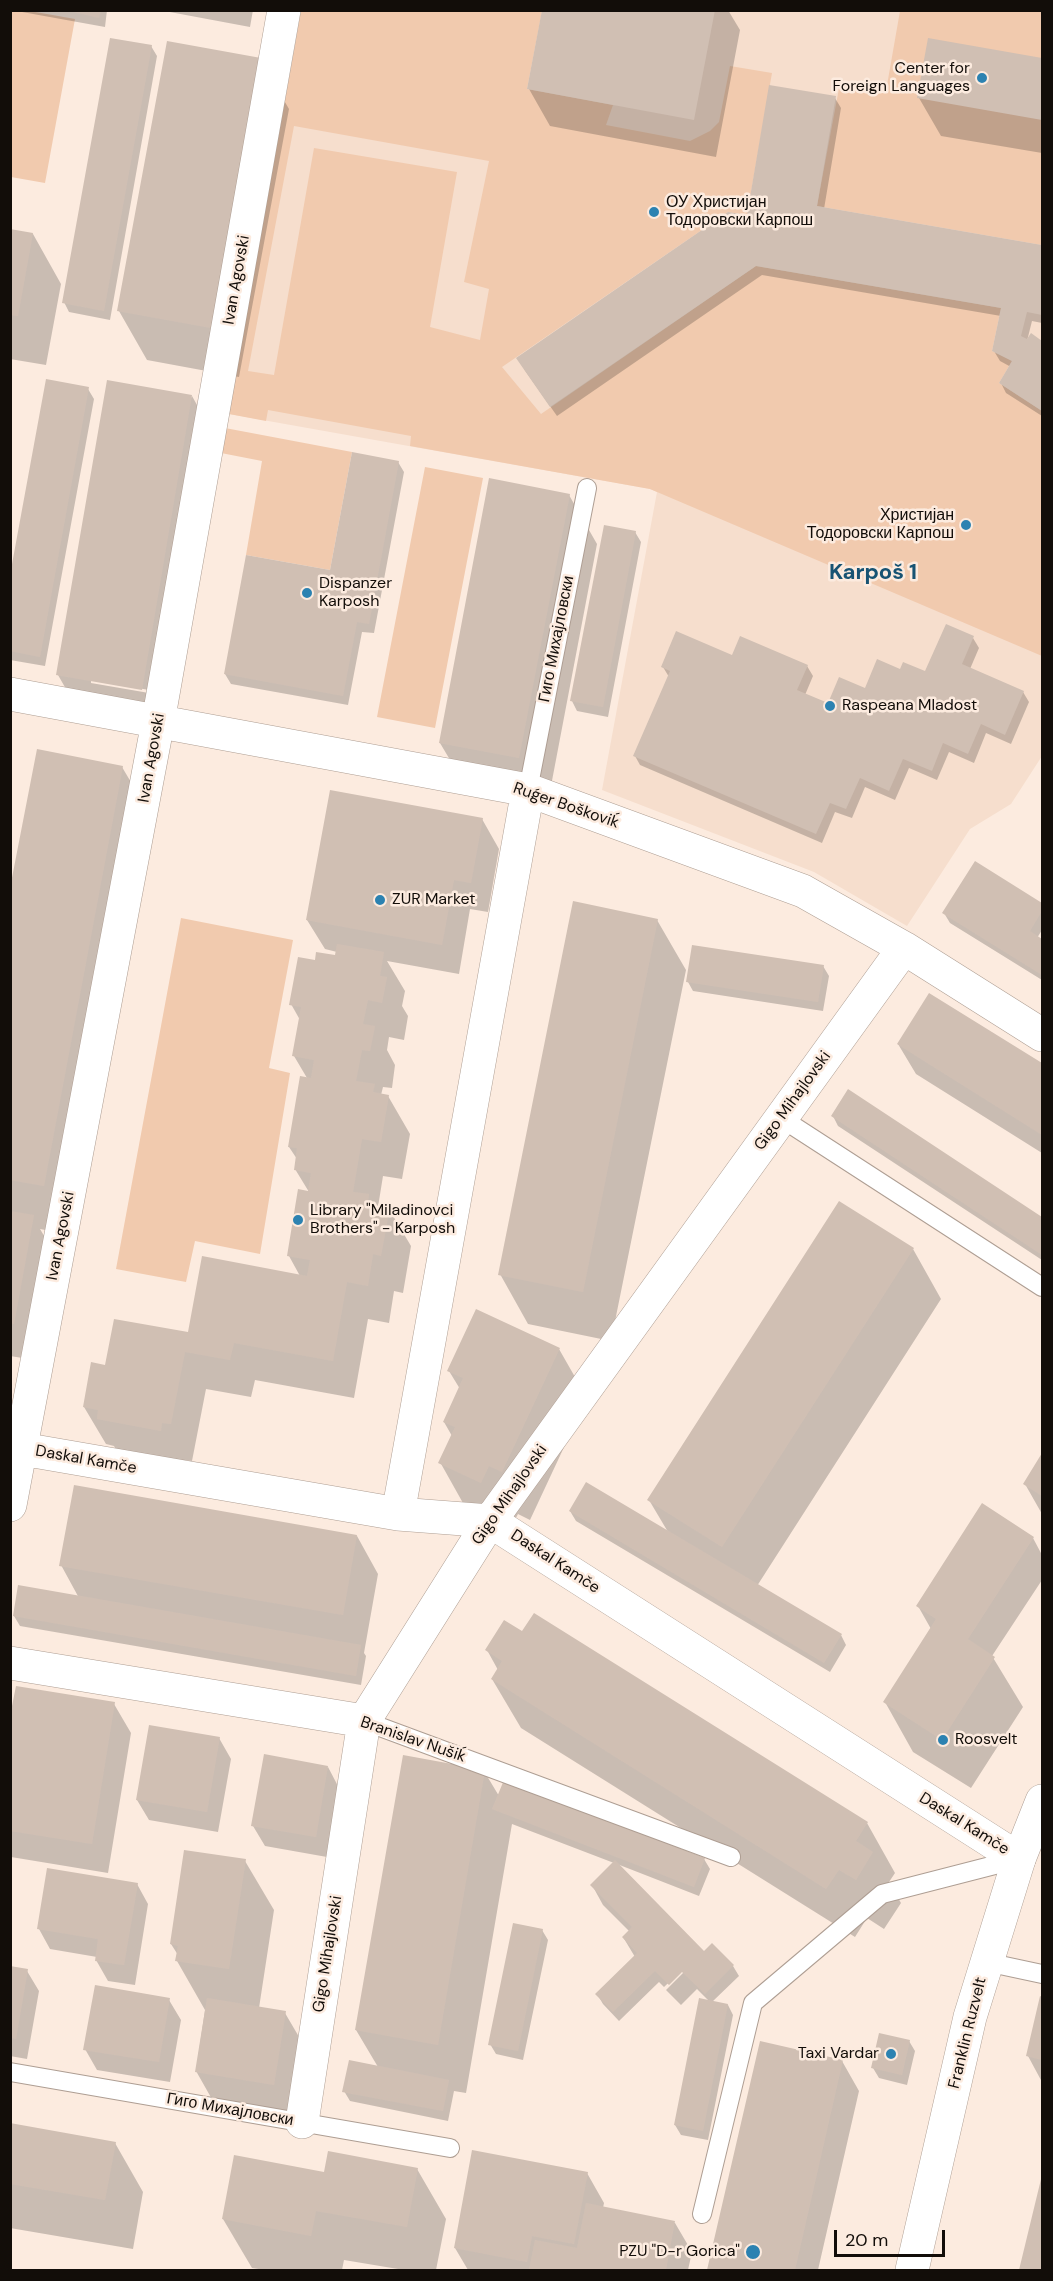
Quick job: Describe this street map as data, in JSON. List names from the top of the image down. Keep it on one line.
{"streets":{"street":["Ivan Agovski","Ruǵer Boškoviḱ","Gigo Mihajlovski","Daskal Kamče","Branislav Nušiḱ","Franklin Ruzvelt"],"lane":["Гиго Михајловски"]},"crossings":[["Ivan Agovski","Ruǵer Boškoviḱ"],["Ivan Agovski","Daskal Kamče"],["Гиго Михајловски","Ruǵer Boškoviḱ"],["Гиго Михајловски","Gigo Mihajlovski"],["Ruǵer Boškoviḱ","Gigo Mihajlovski"],["Gigo Mihajlovski","Daskal Kamče"],["Gigo Mihajlovski","Branislav Nušiḱ"],["Daskal Kamče","Franklin Ruzvelt"]],"districts":["Karpoš 1"],"places":["Center for Foreign Languages","ОУ Христијан Тодоровски Карпош","Христијан Тодоровски Карпош","Dispanzer Karposh","Raspeana Mladost","ZUR Market","Library \"Miladinovci Brothers\" - Karposh","Roosvelt","Taxi Vardar","PZU \"D-r Gorica\""],"scale_bar":"20 m"}
